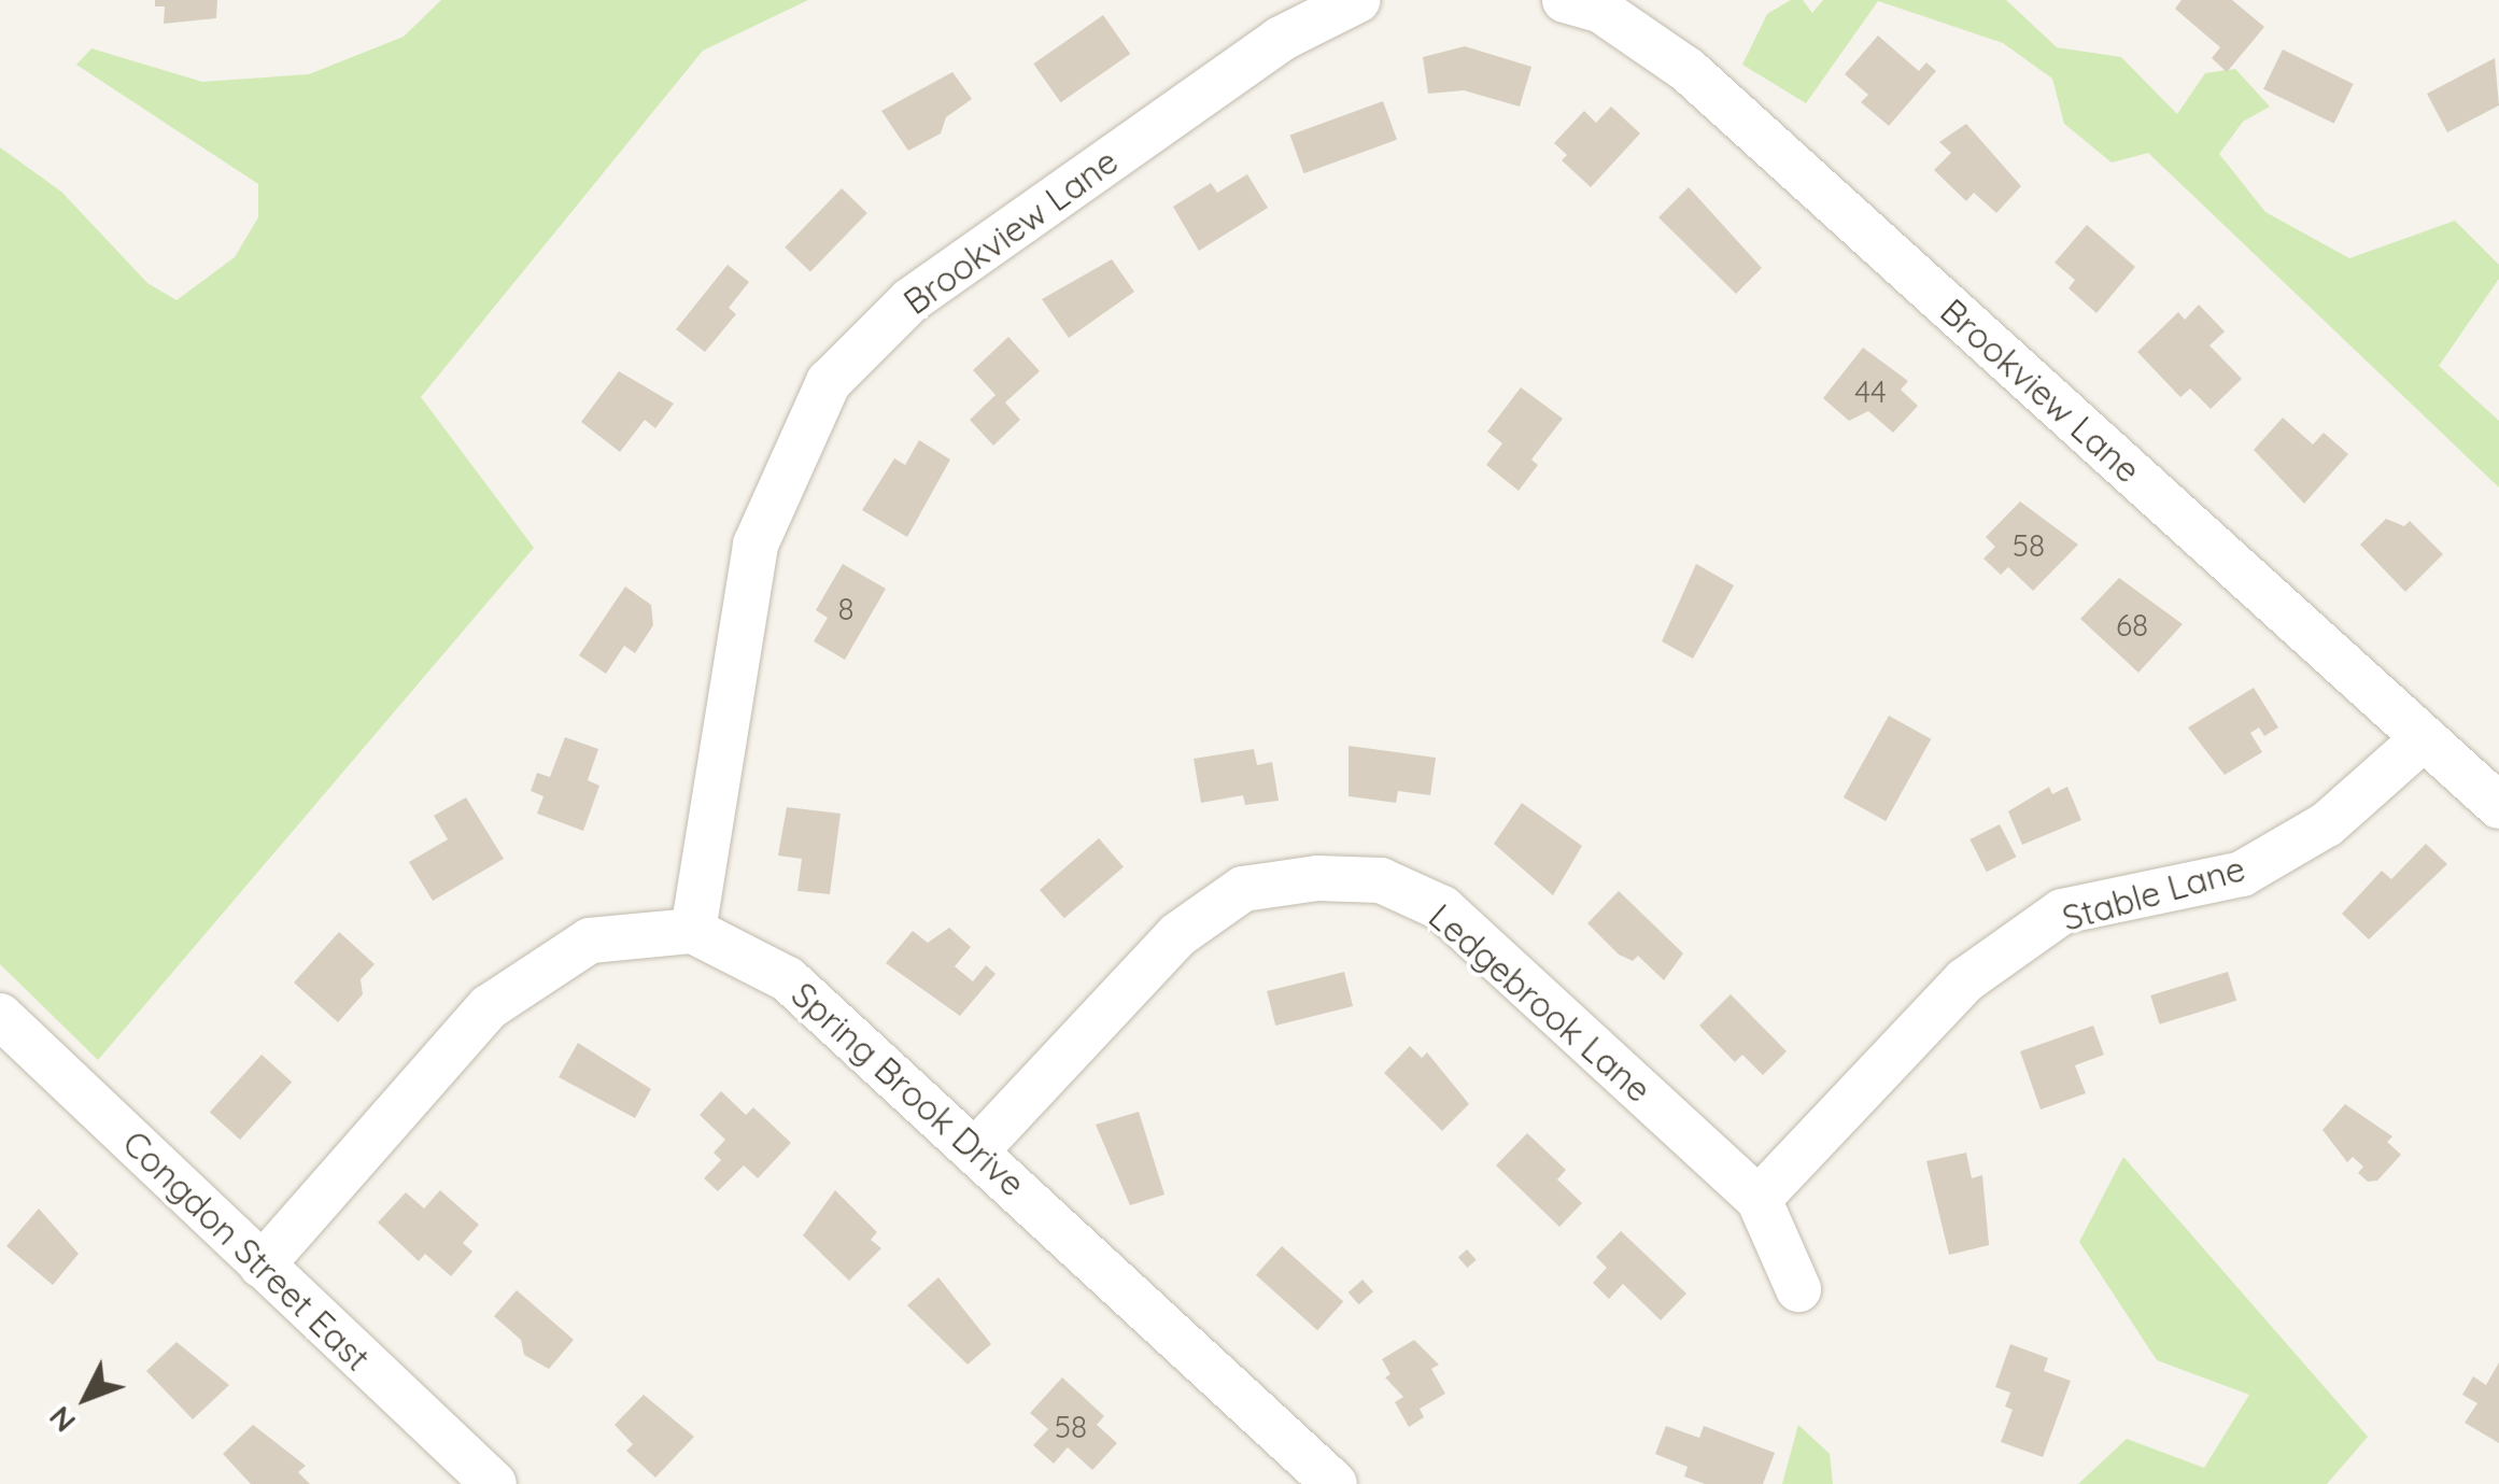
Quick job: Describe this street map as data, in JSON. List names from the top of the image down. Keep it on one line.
{"streets":{"street":["Brookview Lane","Stable Lane","Ledgebrook Lane","Spring Brook Drive","Congdon Street East"]},"crossings":[["Brookview Lane","Stable Lane"],["Brookview Lane","Spring Brook Drive"],["Stable Lane","Ledgebrook Lane"],["Ledgebrook Lane","Spring Brook Drive"]],"house_numbers":["44","58","8","68","58"],"north":"bottom left"}
